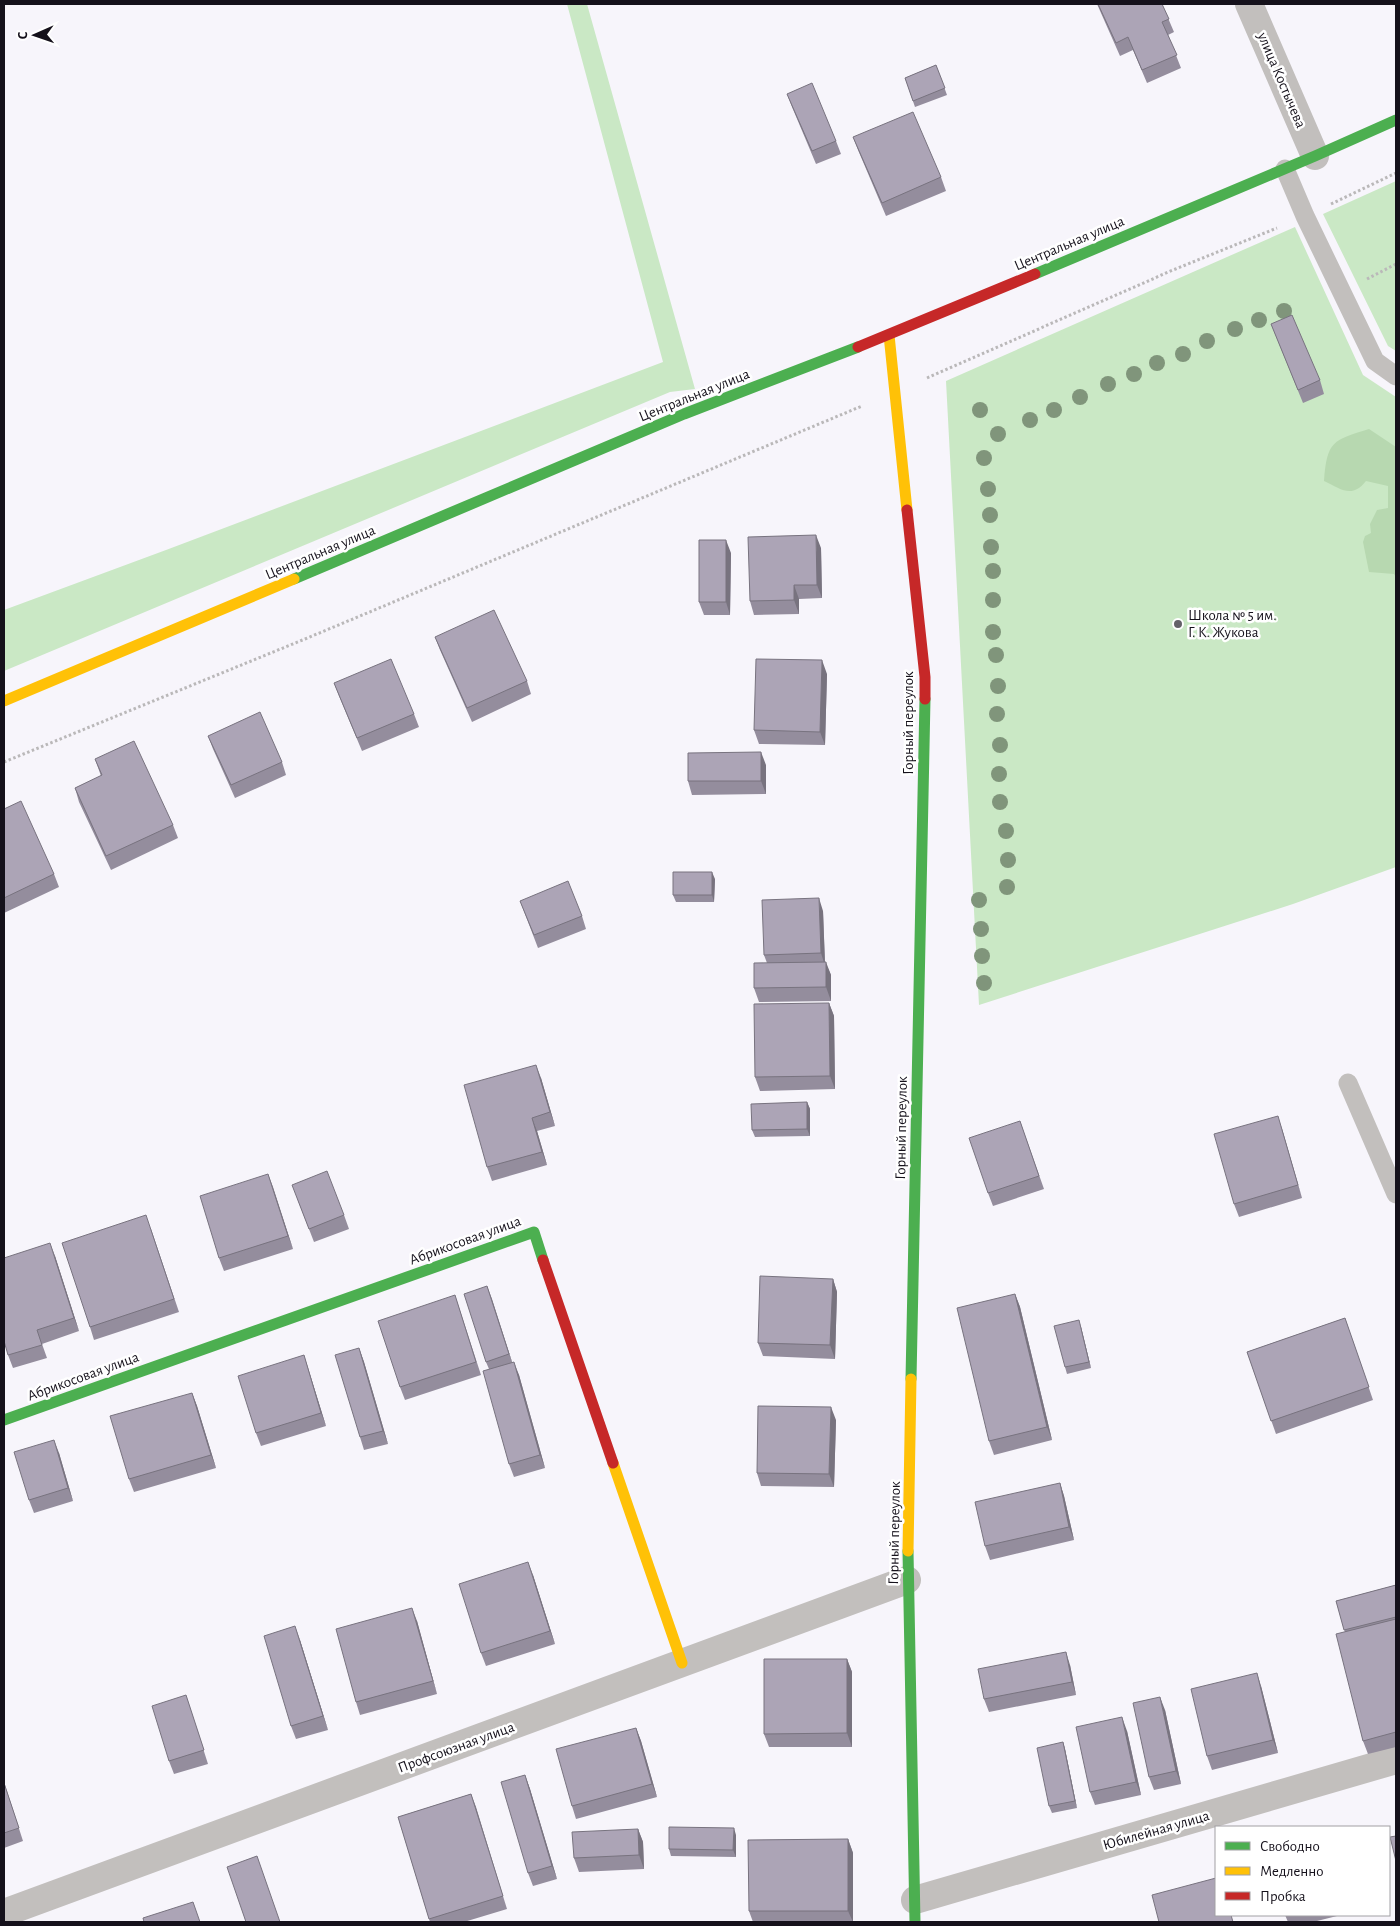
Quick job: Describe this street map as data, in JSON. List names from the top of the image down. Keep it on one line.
{"streets":{"street":["улица Костычева","Центральная улица","Горный переулок","Абрикосовая улица","Профсоюзная улица","Юбилейная улица"]},"crossings":[["улица Костычева","Центральная улица"],["Центральная улица","Горный переулок"],["Горный переулок","Профсоюзная улица"],["Горный переулок","Юбилейная улица"],["Абрикосовая улица","Профсоюзная улица"]],"places":["Школа № 5 им. Г. К. Жукова"],"legend":["Свободно","Медленно","Пробка"],"north":"left"}
